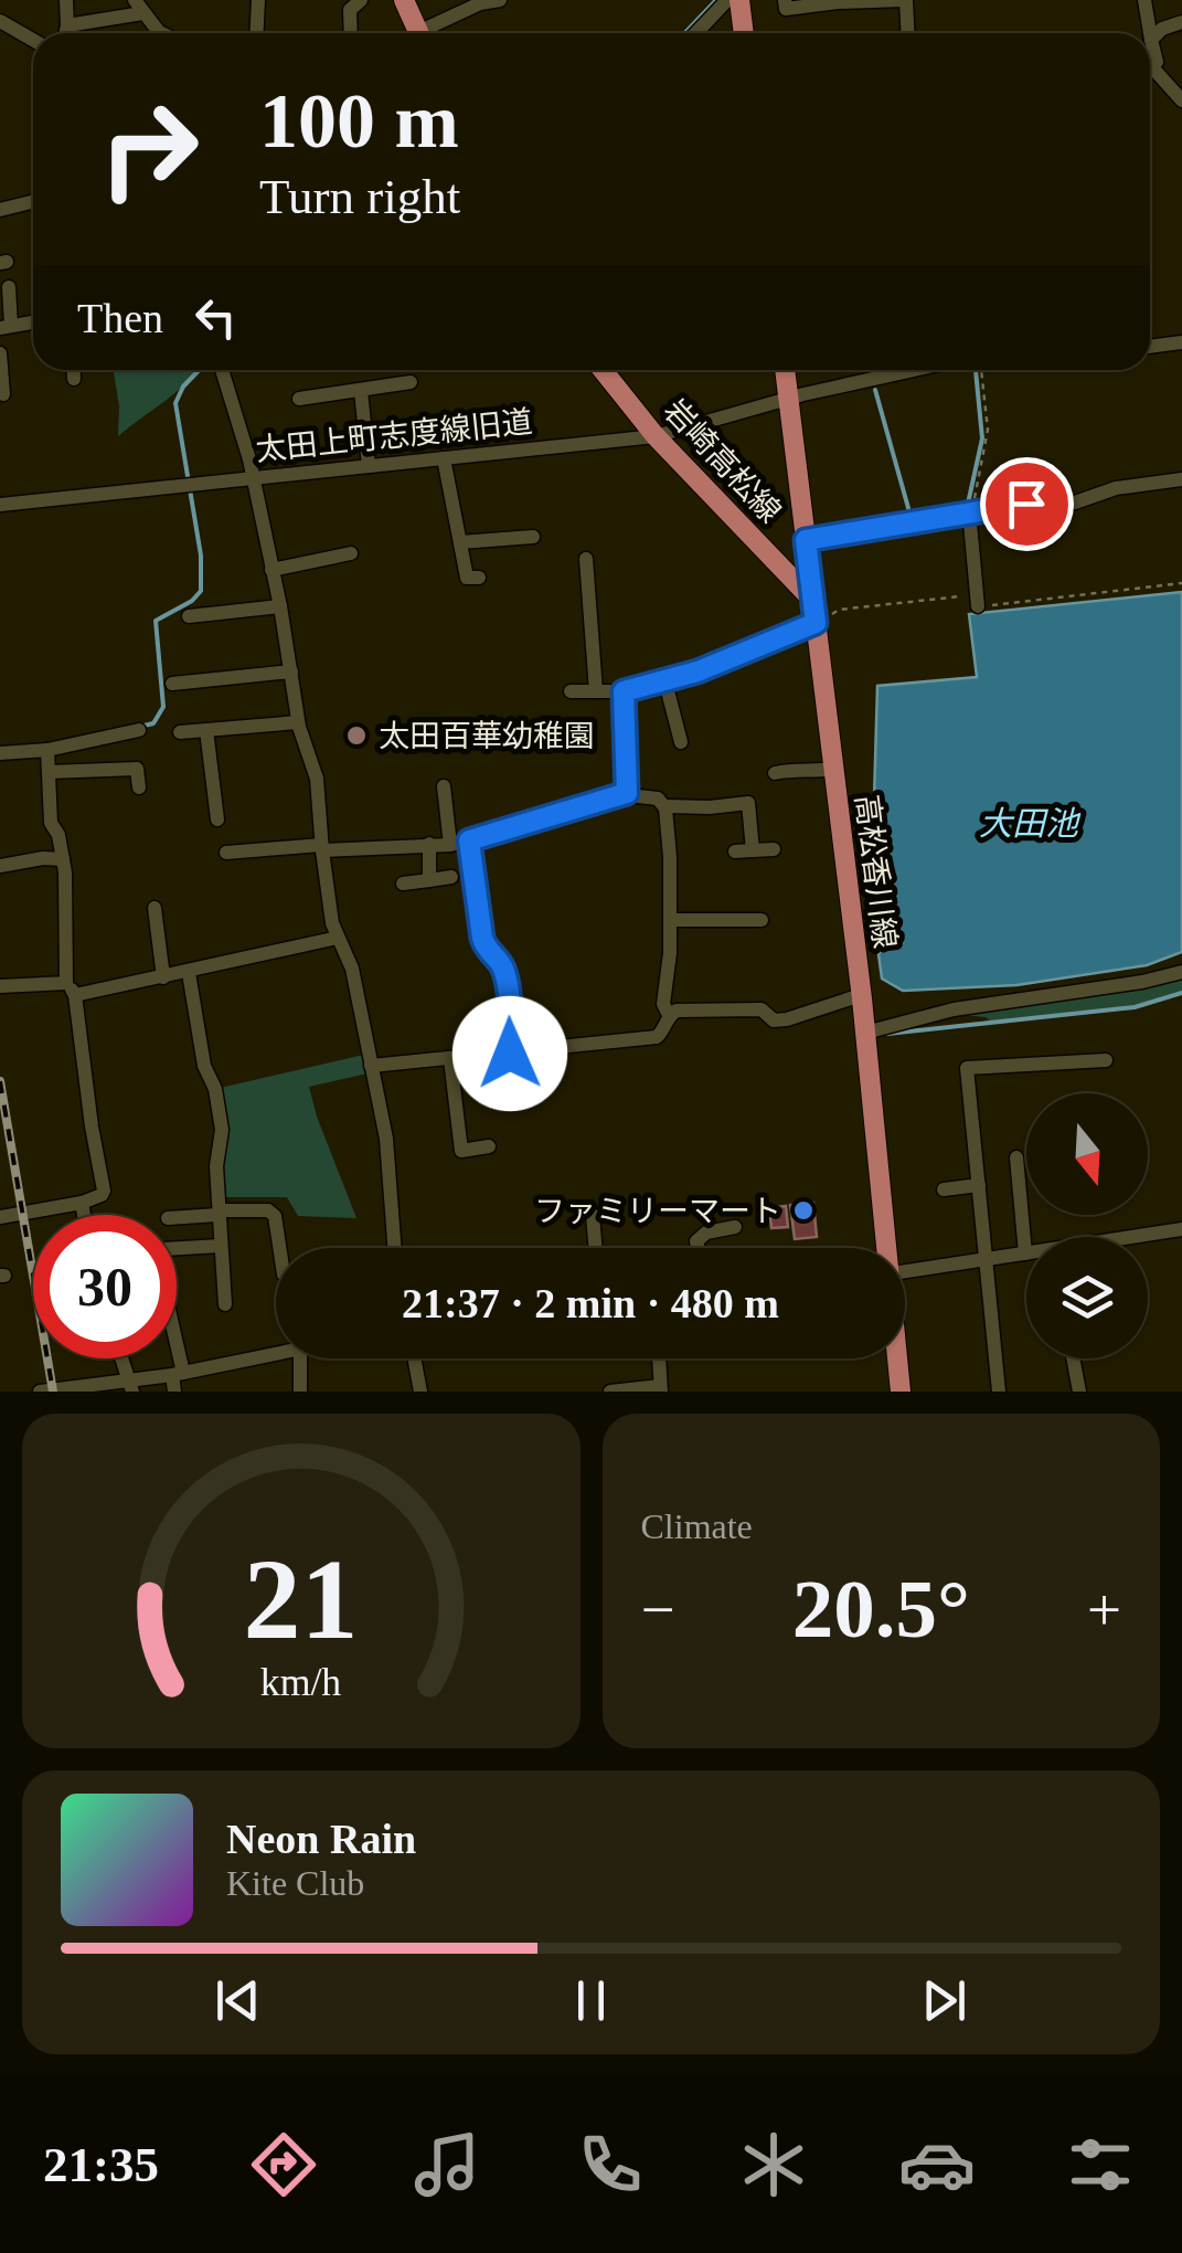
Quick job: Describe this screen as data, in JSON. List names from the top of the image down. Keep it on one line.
{"streets":{"main road":["岩崎高松線","高松香川線"],"street":["太田上町志度線旧道"]},"crossings":[["太田上町志度線旧道","岩崎高松線"],["太田上町志度線旧道","高松香川線"],["岩崎高松線","高松香川線"]],"water":["大田池"],"places":["太田百華幼稚園","ファミリーマート"],"north":"bottom","page":{"turn":["100 m","Turn right"],"then":"Then","limit":"30","trip":"21:37 · 2 min · 480 m","tile":"Climate","heat":["−","20.5°","+"],"song":["Neon Rain","Kite Club"],"tabs":"21:35","gauge":["21","km/h"]}}
